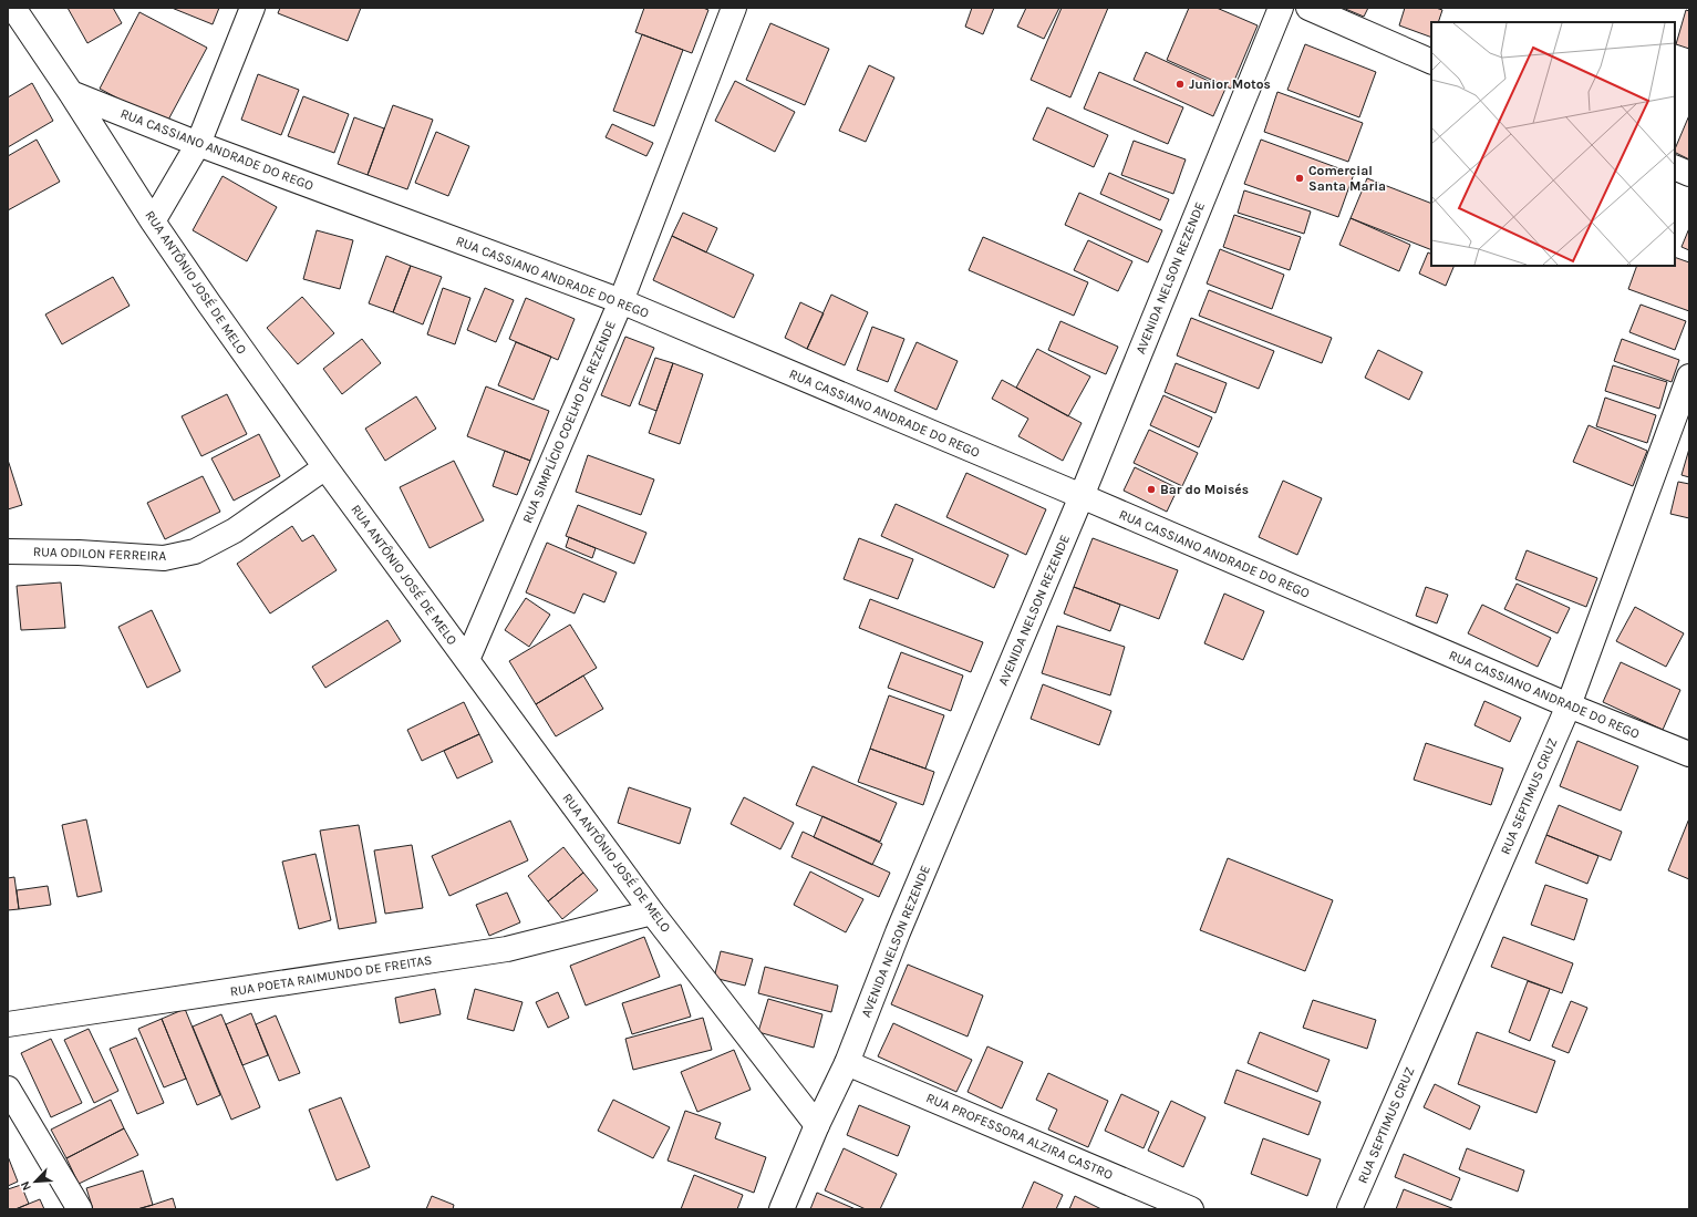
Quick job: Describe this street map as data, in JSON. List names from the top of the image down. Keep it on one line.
{"streets":{"street":["RUA CASSIANO ANDRADE DO REGO","AVENIDA NELSON REZENDE","RUA ANTÔNIO JOSÉ DE MELO","RUA SIMPLÍCIO COELHO DE REZENDE","RUA ODILON FERREIRA","RUA SEPTIMUS CRUZ","RUA POETA RAIMUNDO DE FREITAS","RUA PROFESSORA ALZIRA CASTRO"]},"crossings":[["RUA CASSIANO ANDRADE DO REGO","AVENIDA NELSON REZENDE"],["RUA CASSIANO ANDRADE DO REGO","RUA ANTÔNIO JOSÉ DE MELO"],["RUA CASSIANO ANDRADE DO REGO","RUA SIMPLÍCIO COELHO DE REZENDE"],["RUA CASSIANO ANDRADE DO REGO","RUA SEPTIMUS CRUZ"],["AVENIDA NELSON REZENDE","RUA ANTÔNIO JOSÉ DE MELO"],["AVENIDA NELSON REZENDE","RUA PROFESSORA ALZIRA CASTRO"],["RUA ANTÔNIO JOSÉ DE MELO","RUA SIMPLÍCIO COELHO DE REZENDE"],["RUA ANTÔNIO JOSÉ DE MELO","RUA ODILON FERREIRA"],["RUA ANTÔNIO JOSÉ DE MELO","RUA POETA RAIMUNDO DE FREITAS"]],"places":["Junior Motos","Comercial Santa Maria","Bar do Moisés"],"north":"bottom left"}
